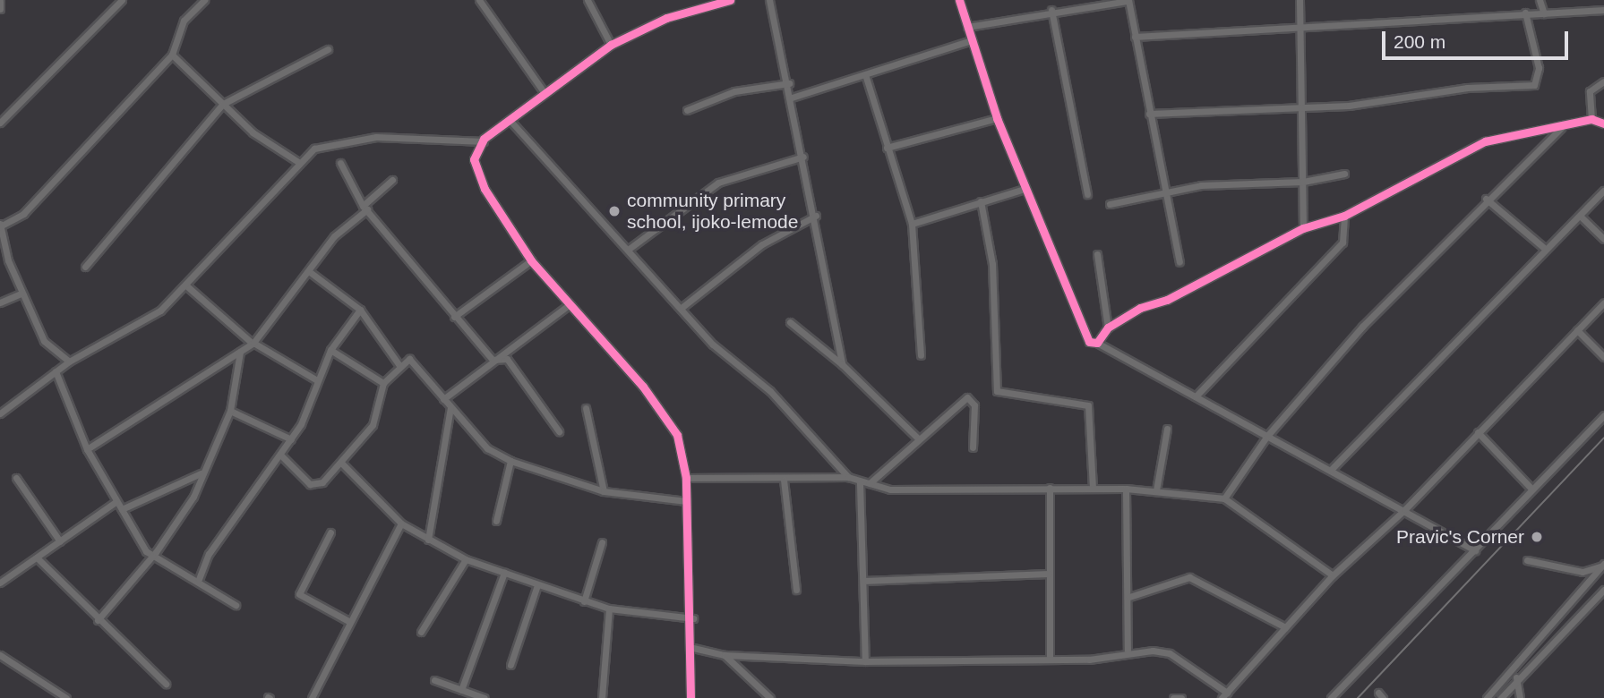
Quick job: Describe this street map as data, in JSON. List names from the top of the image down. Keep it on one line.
{"places":["community primary school, ijoko-lemode","Pravic's Corner"],"scale_bar":"200 m"}
